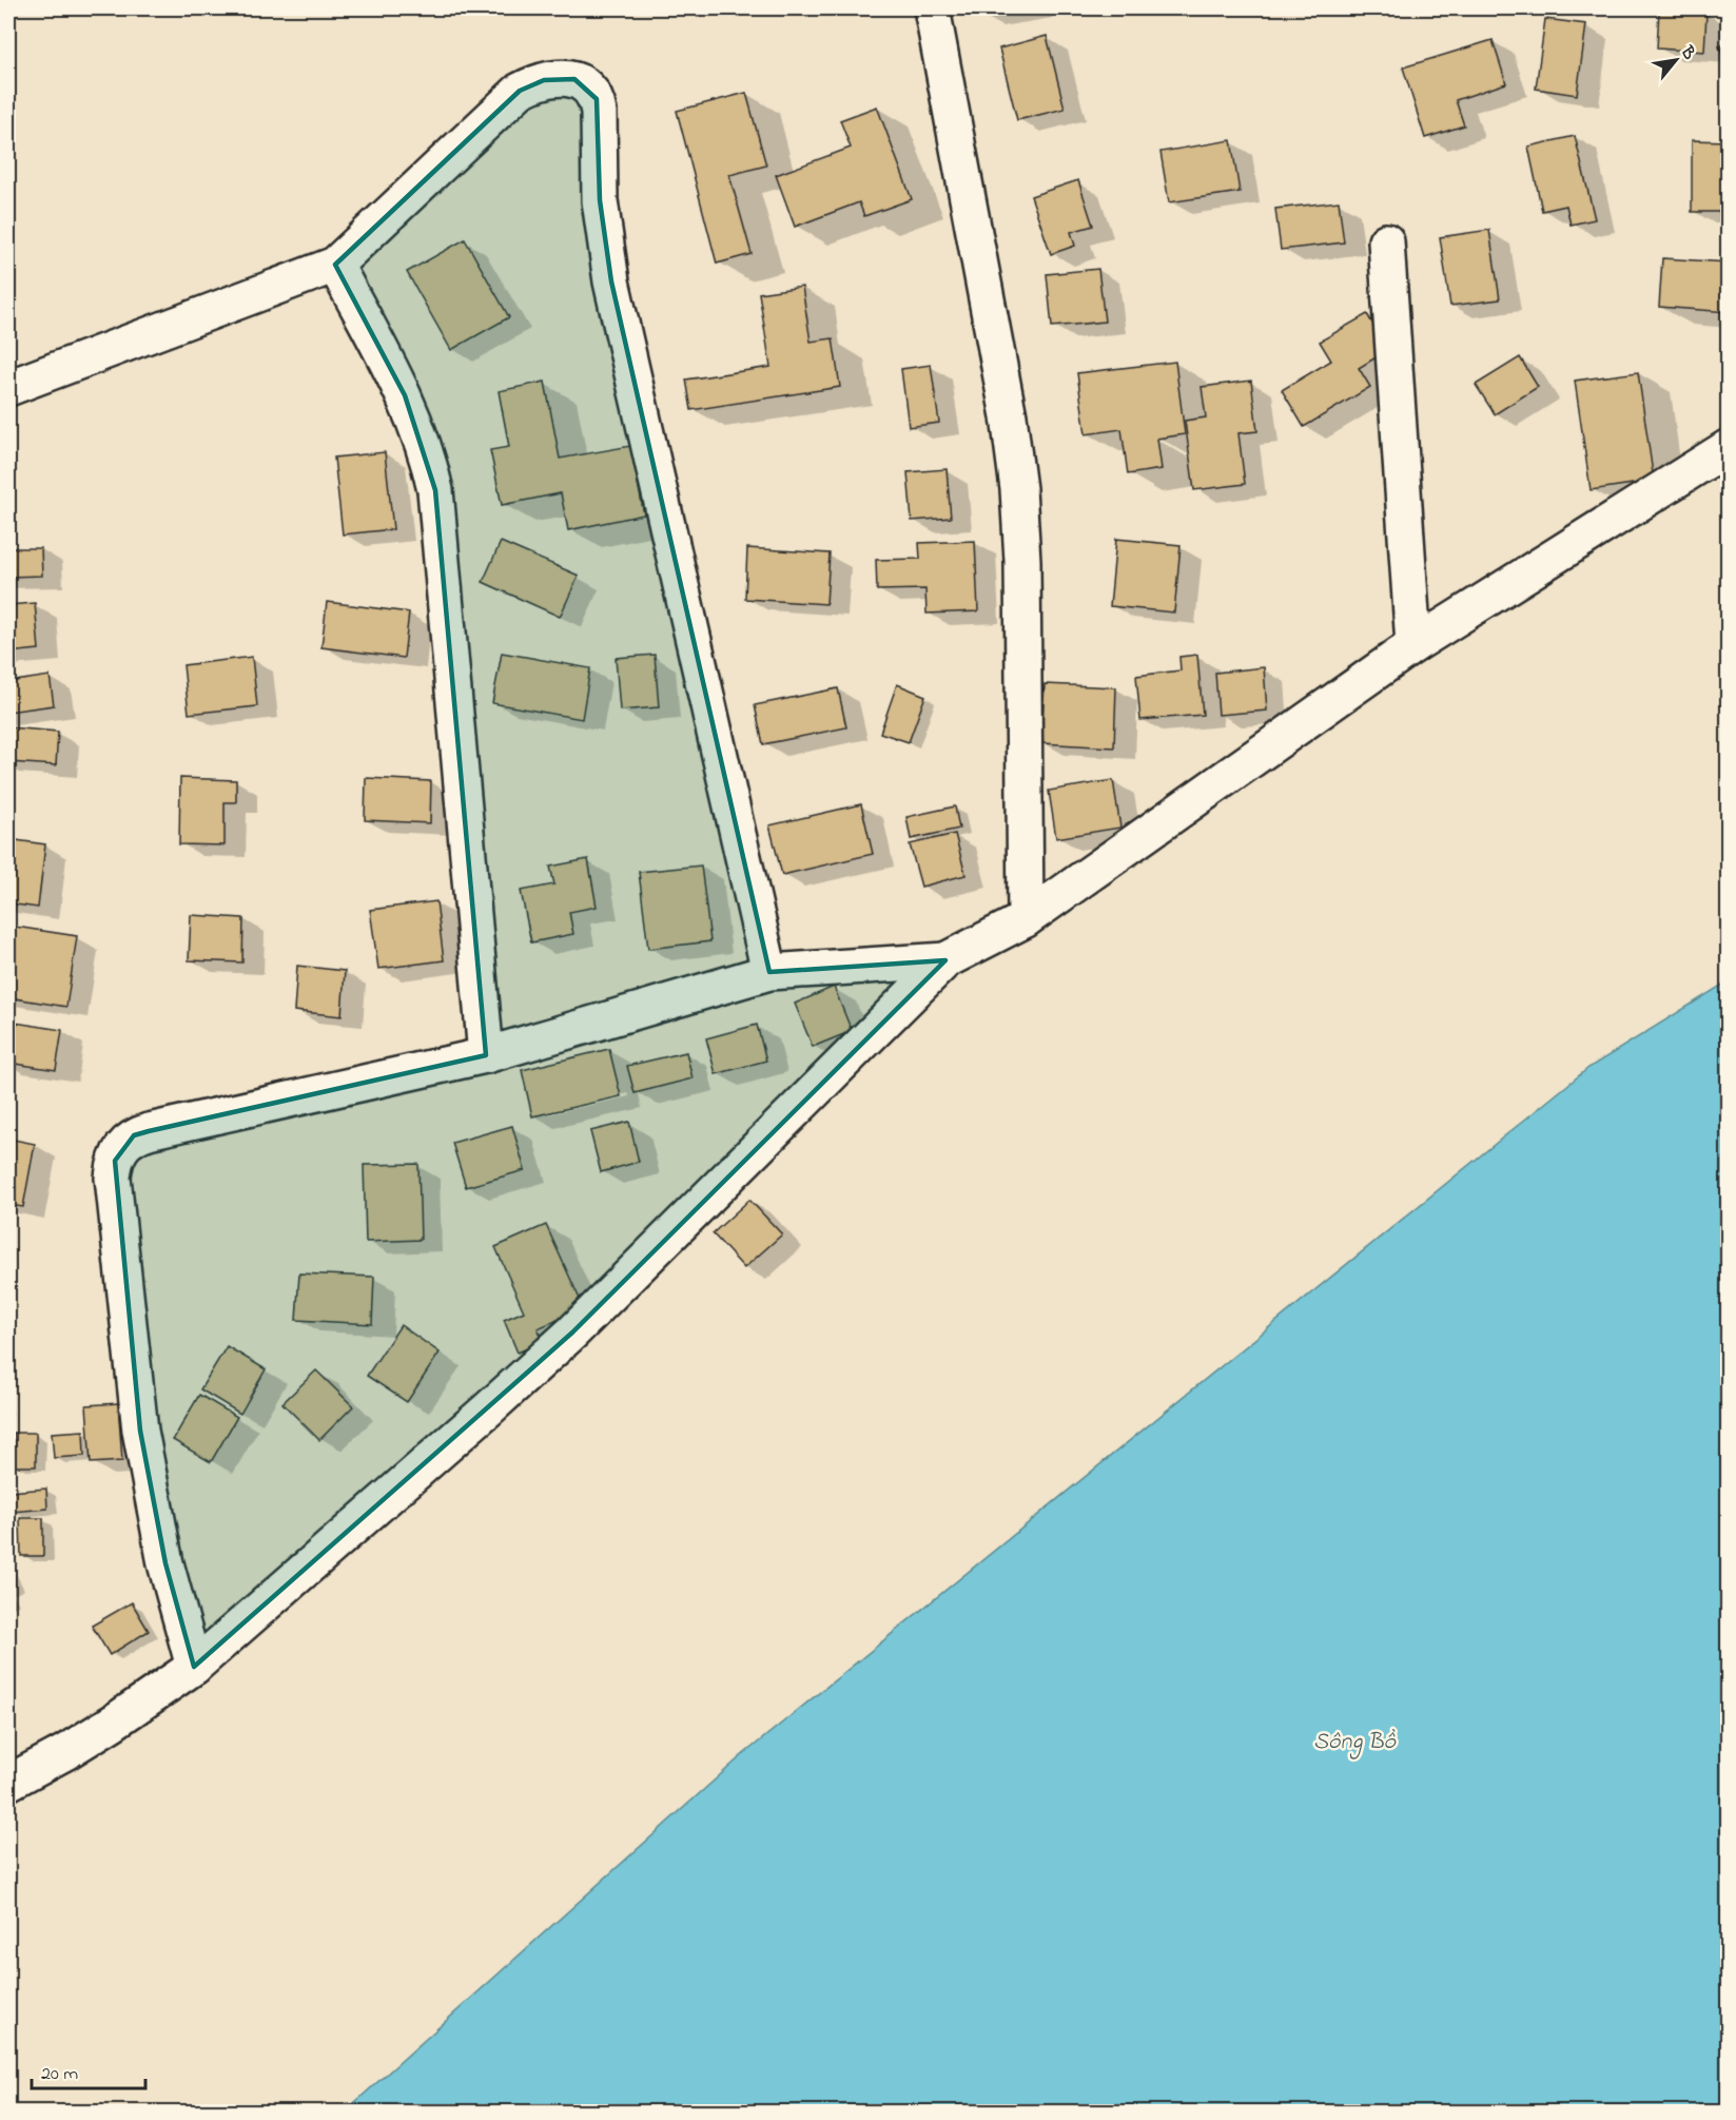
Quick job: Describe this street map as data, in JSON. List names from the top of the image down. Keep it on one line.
{"water":["Sông Bồ"],"scale_bar":"20 m","north":"top right"}
